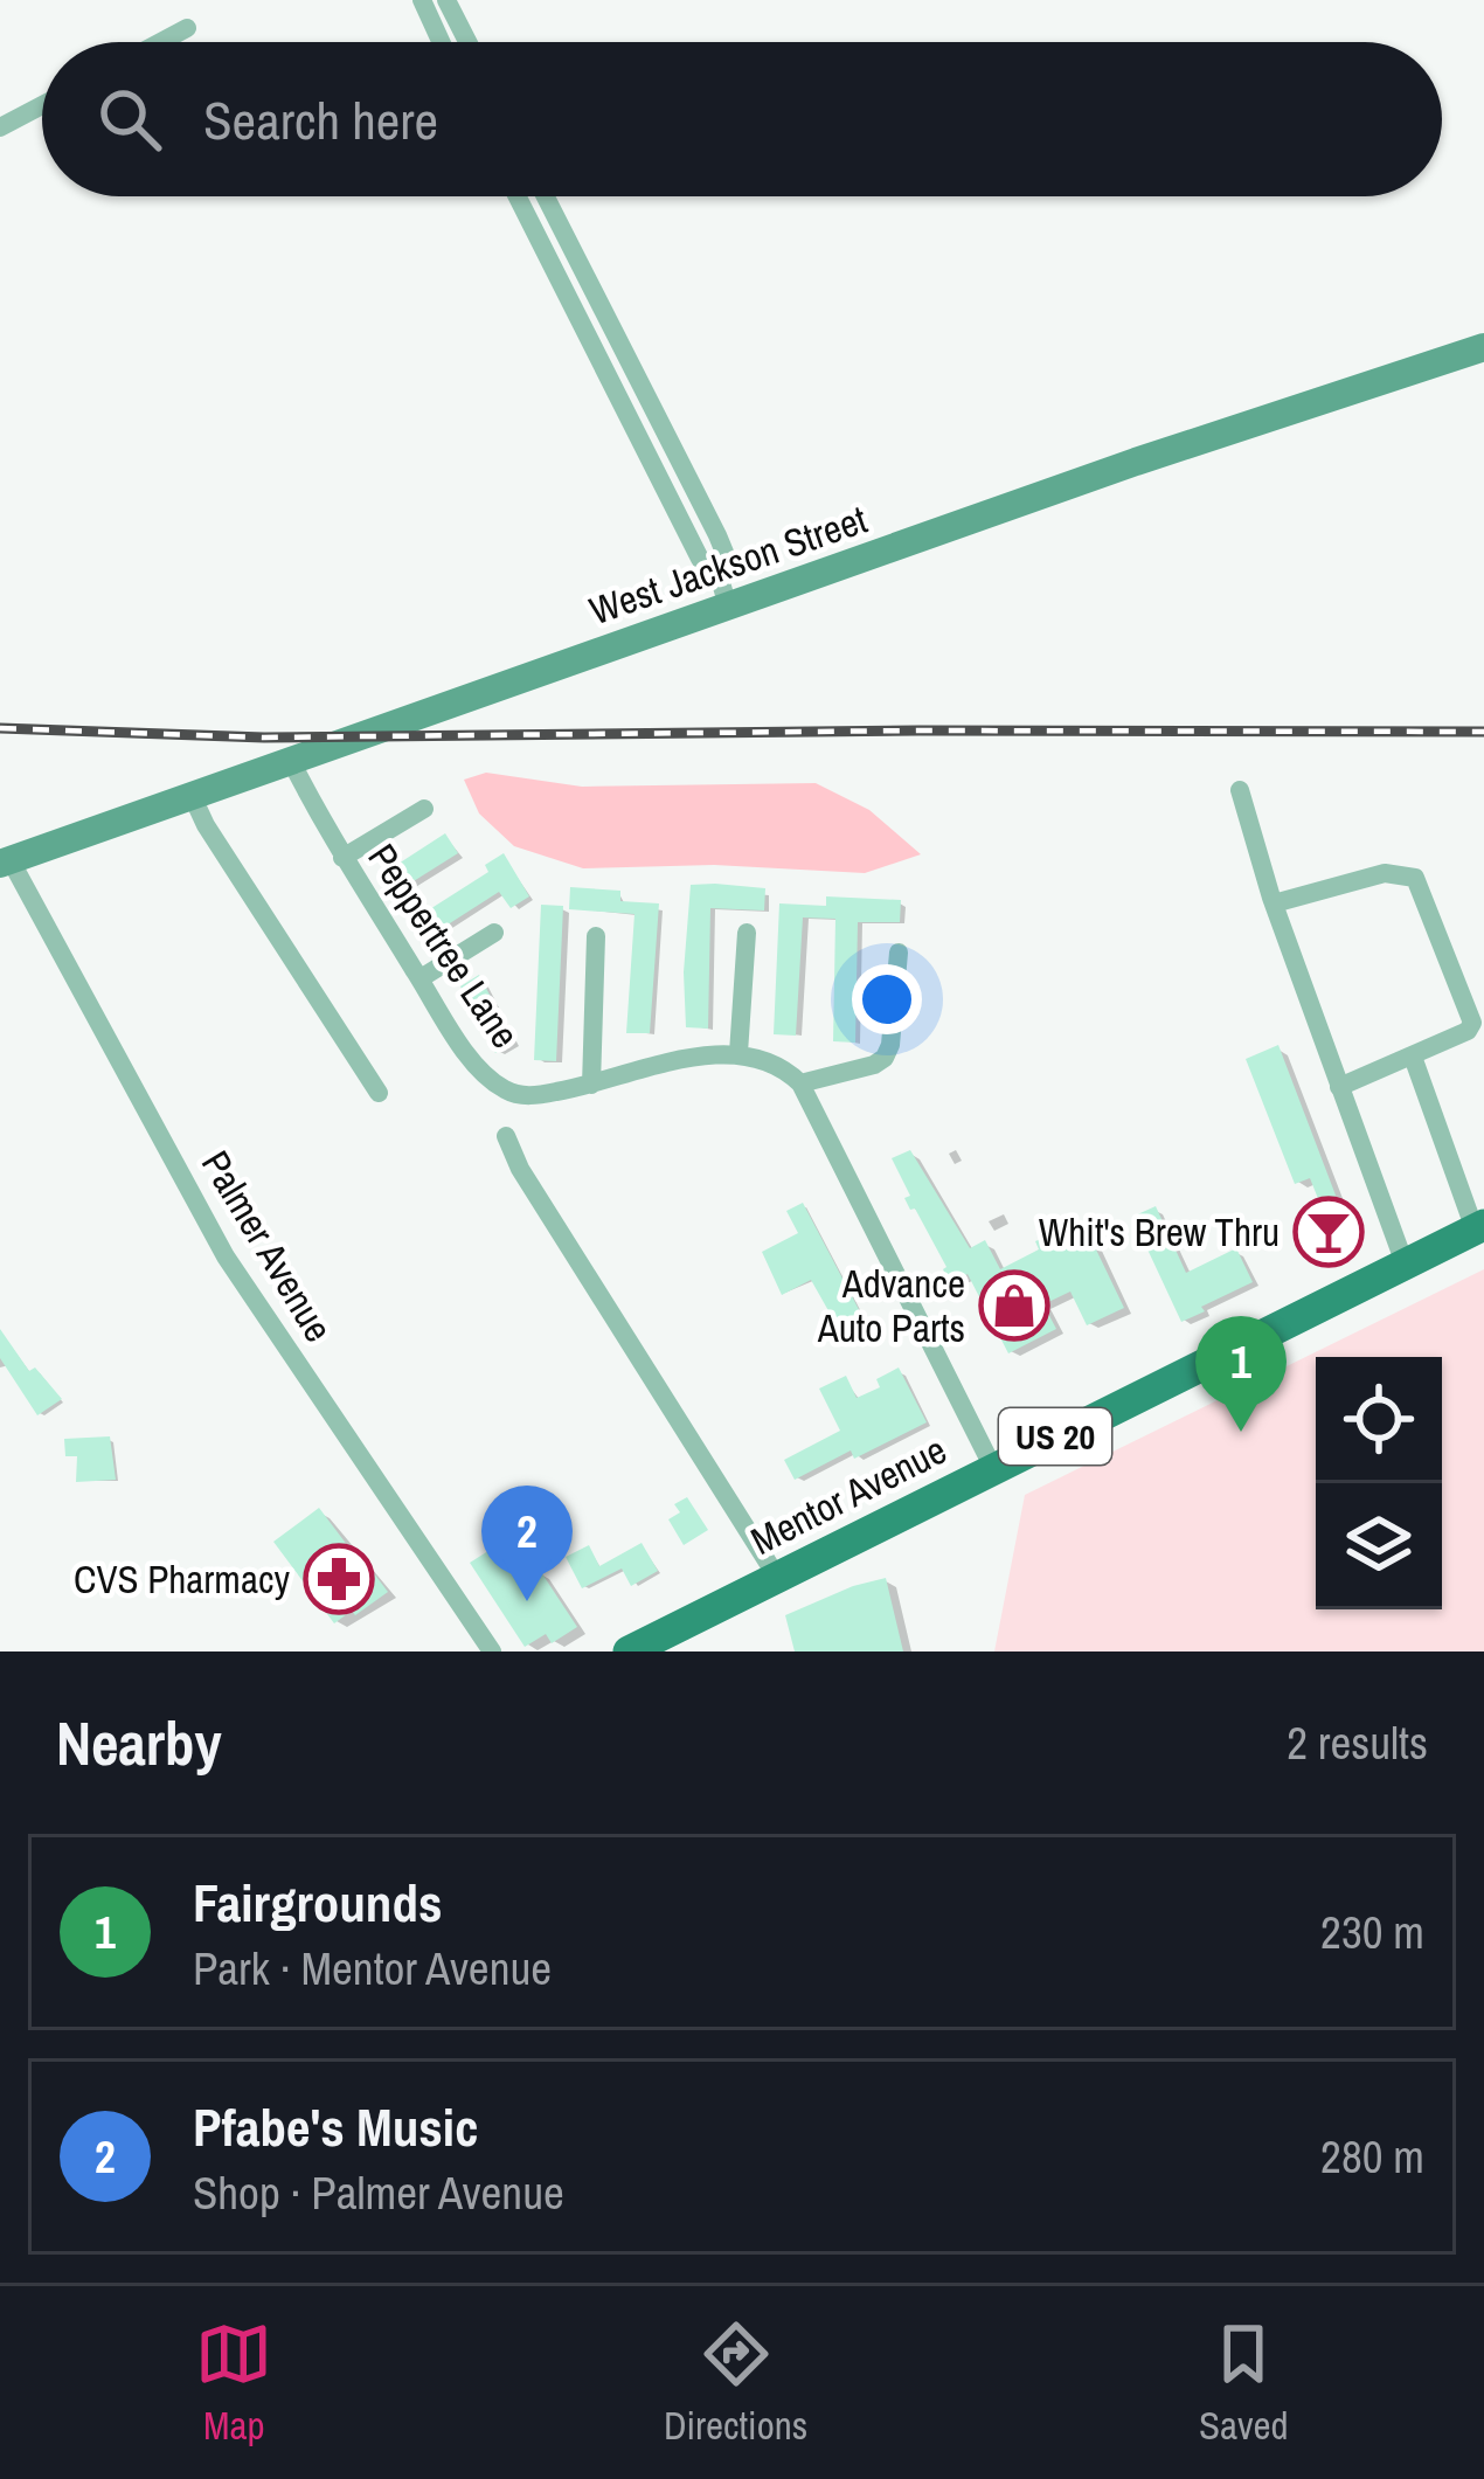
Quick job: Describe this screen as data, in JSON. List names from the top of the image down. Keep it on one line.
{"streets":{"main road":["US 20","Mentor Avenue"],"street":["West Jackson Street","Peppertree Lane","Palmer Avenue"]},"crossings":[["West Jackson Street","Peppertree Lane"],["West Jackson Street","Palmer Avenue"]],"places":{"bar":["Whit's Brew Thru"],"shop":["Advance Auto Parts"],"pharmacy":["CVS Pharmacy"]},"page":{"search":"Search here","pins":["1","2"],"heading":["Nearby","2 results"],"list":[{"mark":"1","name":"Fairgrounds","note":"Park · Mentor Avenue","value":"230 m"},{"mark":"2","name":"Pfabe's Music","note":"Shop · Palmer Avenue","value":"280 m"}],"nav":["Map","Directions","Saved"]}}
